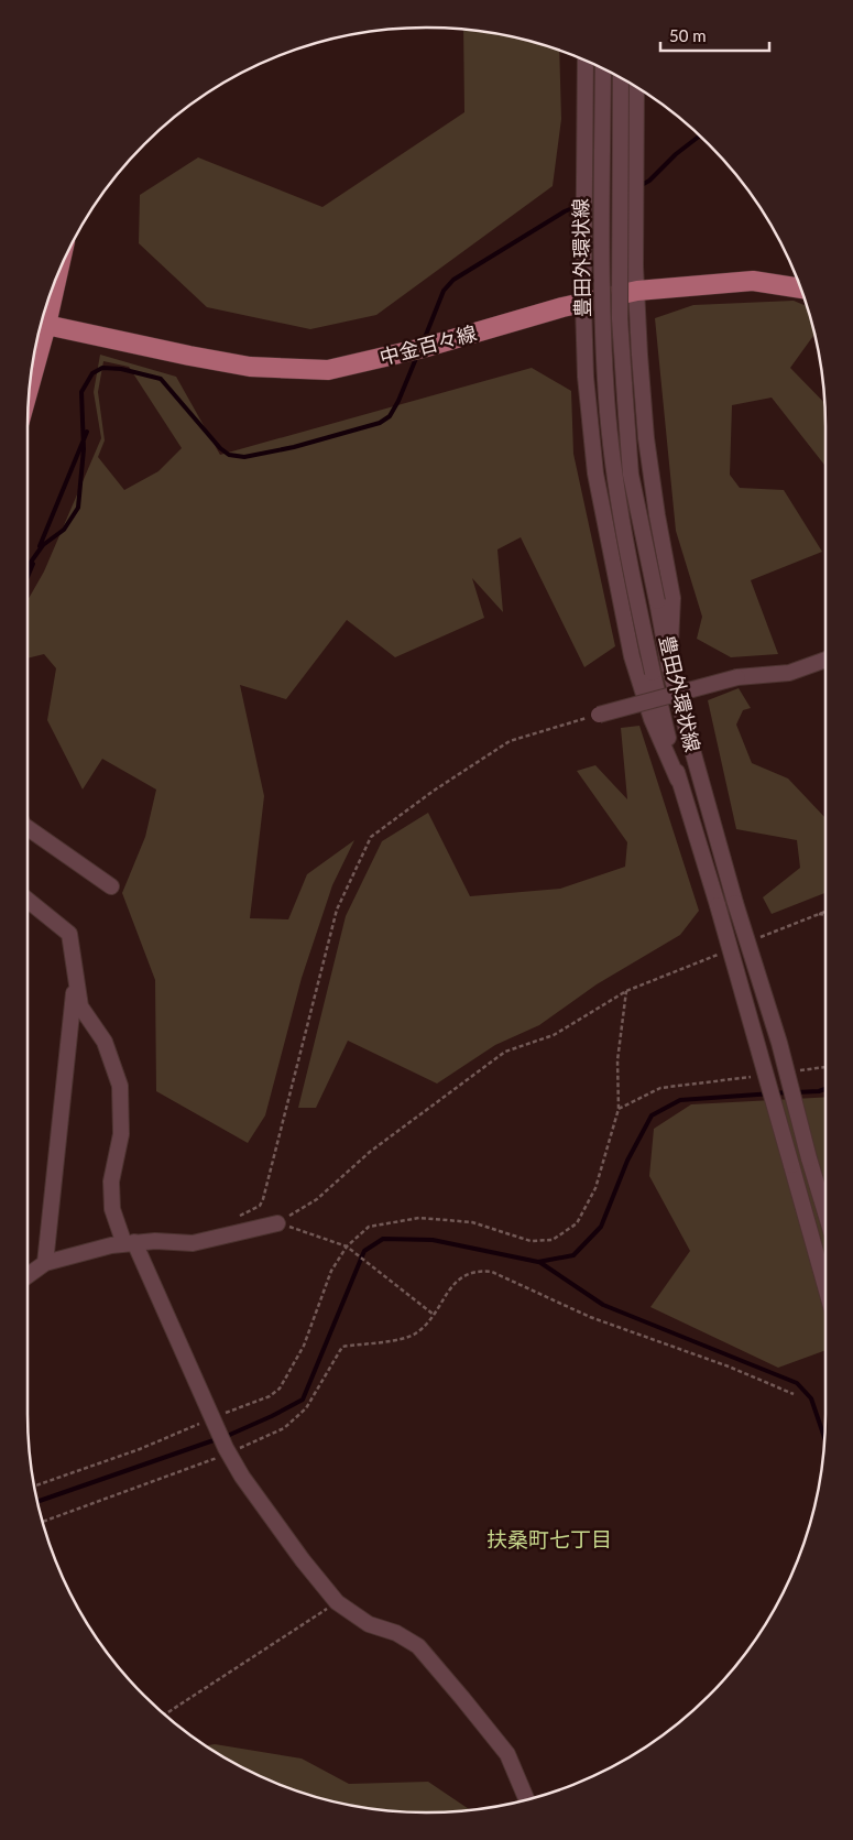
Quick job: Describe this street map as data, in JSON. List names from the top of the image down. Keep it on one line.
{"streets":{"main road":["中金百々線"],"street":["豊田外環状線"]},"districts":["扶桑町七丁目"],"scale_bar":"50 m"}
